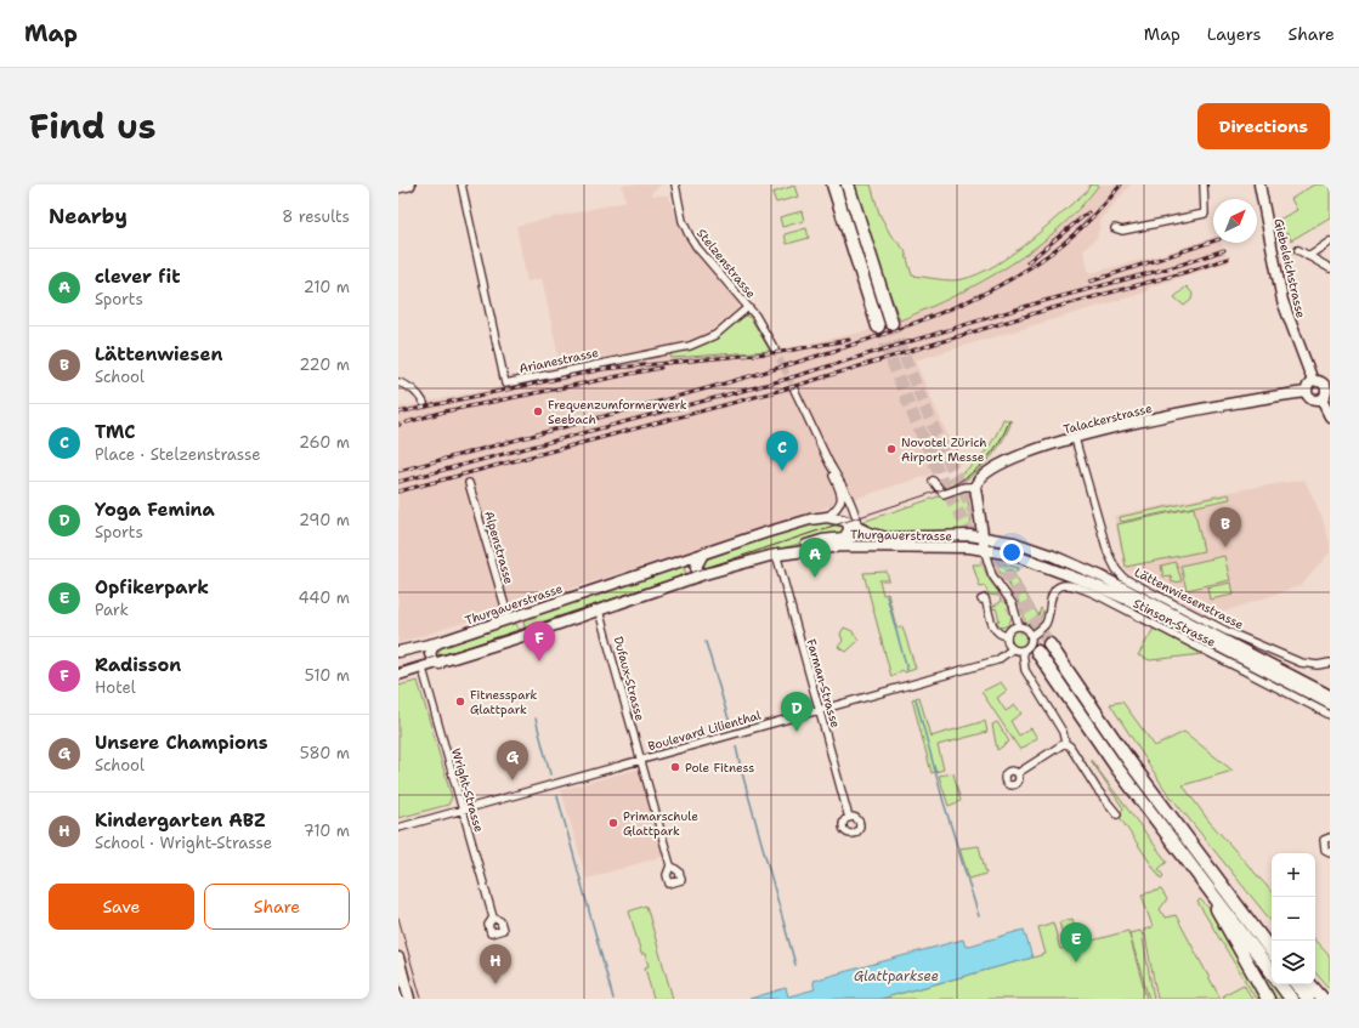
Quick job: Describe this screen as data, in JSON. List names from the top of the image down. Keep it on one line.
{"streets":{"main road":["Giebeleichstrasse","Talackerstrasse","Thurgauerstrasse"],"street":["Stelzenstrasse","Arianestrasse","Alpenstrasse","Lättenwiesenstrasse","Stinson-Strasse","Dufaux-Strasse","Farman-Strasse","Boulevard Lilienthal","Wright-Strasse"]},"crossings":[["Stelzenstrasse","Arianestrasse"],["Giebeleichstrasse","Talackerstrasse"],["Talackerstrasse","Lättenwiesenstrasse"],["Thurgauerstrasse","Alpenstrasse"],["Thurgauerstrasse","Dufaux-Strasse"],["Thurgauerstrasse","Farman-Strasse"],["Thurgauerstrasse","Wright-Strasse"],["Stinson-Strasse","Boulevard Lilienthal"],["Dufaux-Strasse","Boulevard Lilienthal"],["Farman-Strasse","Boulevard Lilienthal"],["Boulevard Lilienthal","Wright-Strasse"]],"water":["Glattparksee"],"places":["Frequenzumformerwerk Seebach","Novotel Zürich Airport Messe","Fitnesspark Glattpark","Pole Fitness","Primarschule Glattpark"],"north":"top right","page":{"header":"Map","nav":["Map","Layers","Share"],"title":"Find us","buttons":["Directions",["Save","Share"]],"heading":["Nearby","8 results"],"list":[{"mark":"A","name":"clever fit","note":"Sports","value":"210 m"},{"mark":"B","name":"Lättenwiesen","note":"School","value":"220 m"},{"mark":"C","name":"TMC","note":"Place · Stelzenstrasse","value":"260 m"},{"mark":"D","name":"Yoga Femina","note":"Sports","value":"290 m"},{"mark":"E","name":"Opfikerpark","note":"Park","value":"440 m"},{"mark":"F","name":"Radisson","note":"Hotel","value":"510 m"},{"mark":"G","name":"Unsere Champions","note":"School","value":"580 m"},{"mark":"H","name":"Kindergarten ABZ","note":"School · Wright-Strasse","value":"710 m"}],"pins":["C","B","A","F","D","G","E","H"],"map_buttons":["+","−"]}}
